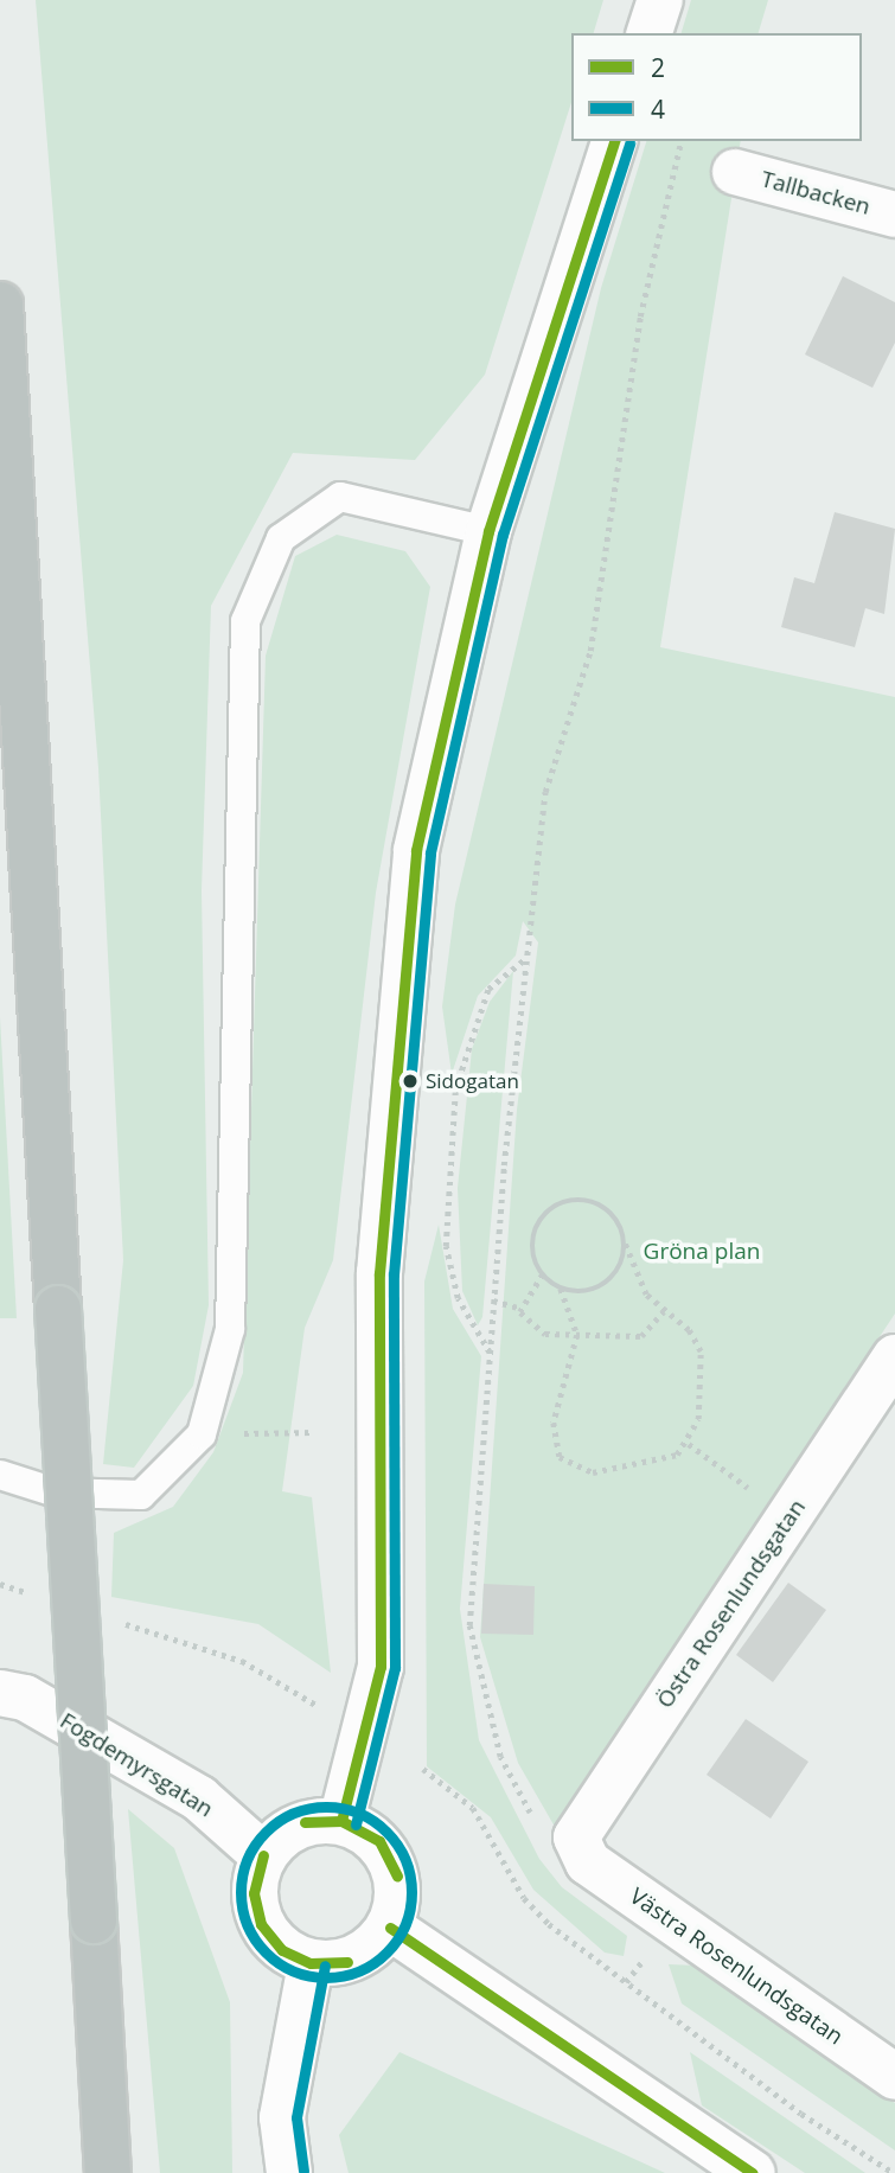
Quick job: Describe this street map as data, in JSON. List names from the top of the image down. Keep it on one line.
{"streets":{"street":["Tallbacken","Östra Rosenlundsgatan","Fogdemyrsgatan","Västra Rosenlundsgatan"]},"crossings":[["Östra Rosenlundsgatan","Västra Rosenlundsgatan"]],"parks":["Gröna plan"],"places":["Sidogatan"],"lines":["transit line 2","transit line 4"],"legend":["2","4"]}
